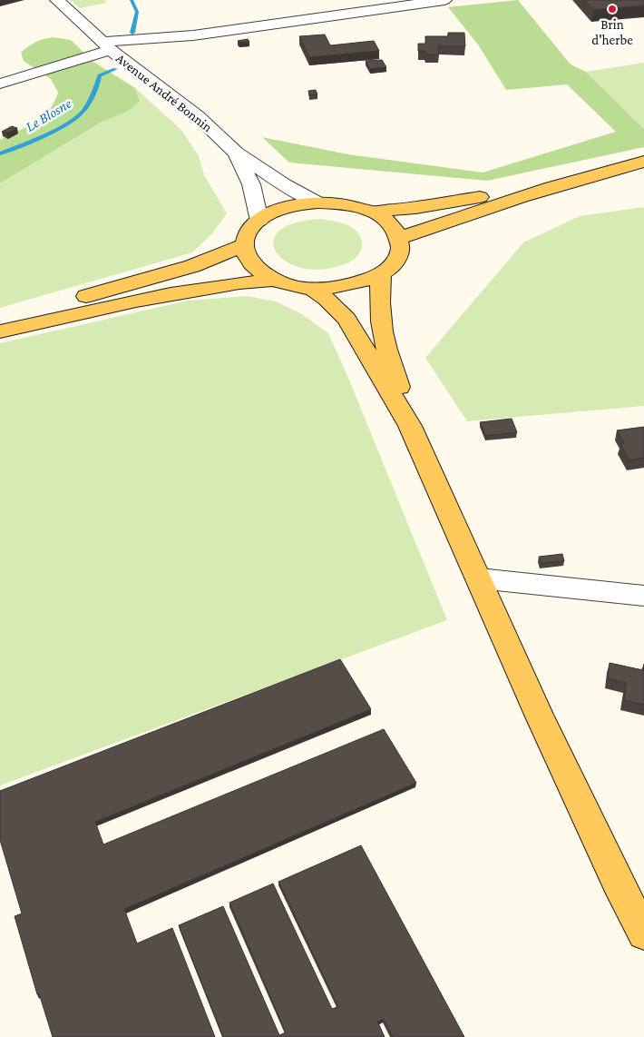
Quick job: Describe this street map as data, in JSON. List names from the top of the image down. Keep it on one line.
{"streets":{"street":["Avenue André Bonnin"]},"water":["Le Blosne"],"places":["Brin d'herbe"]}
